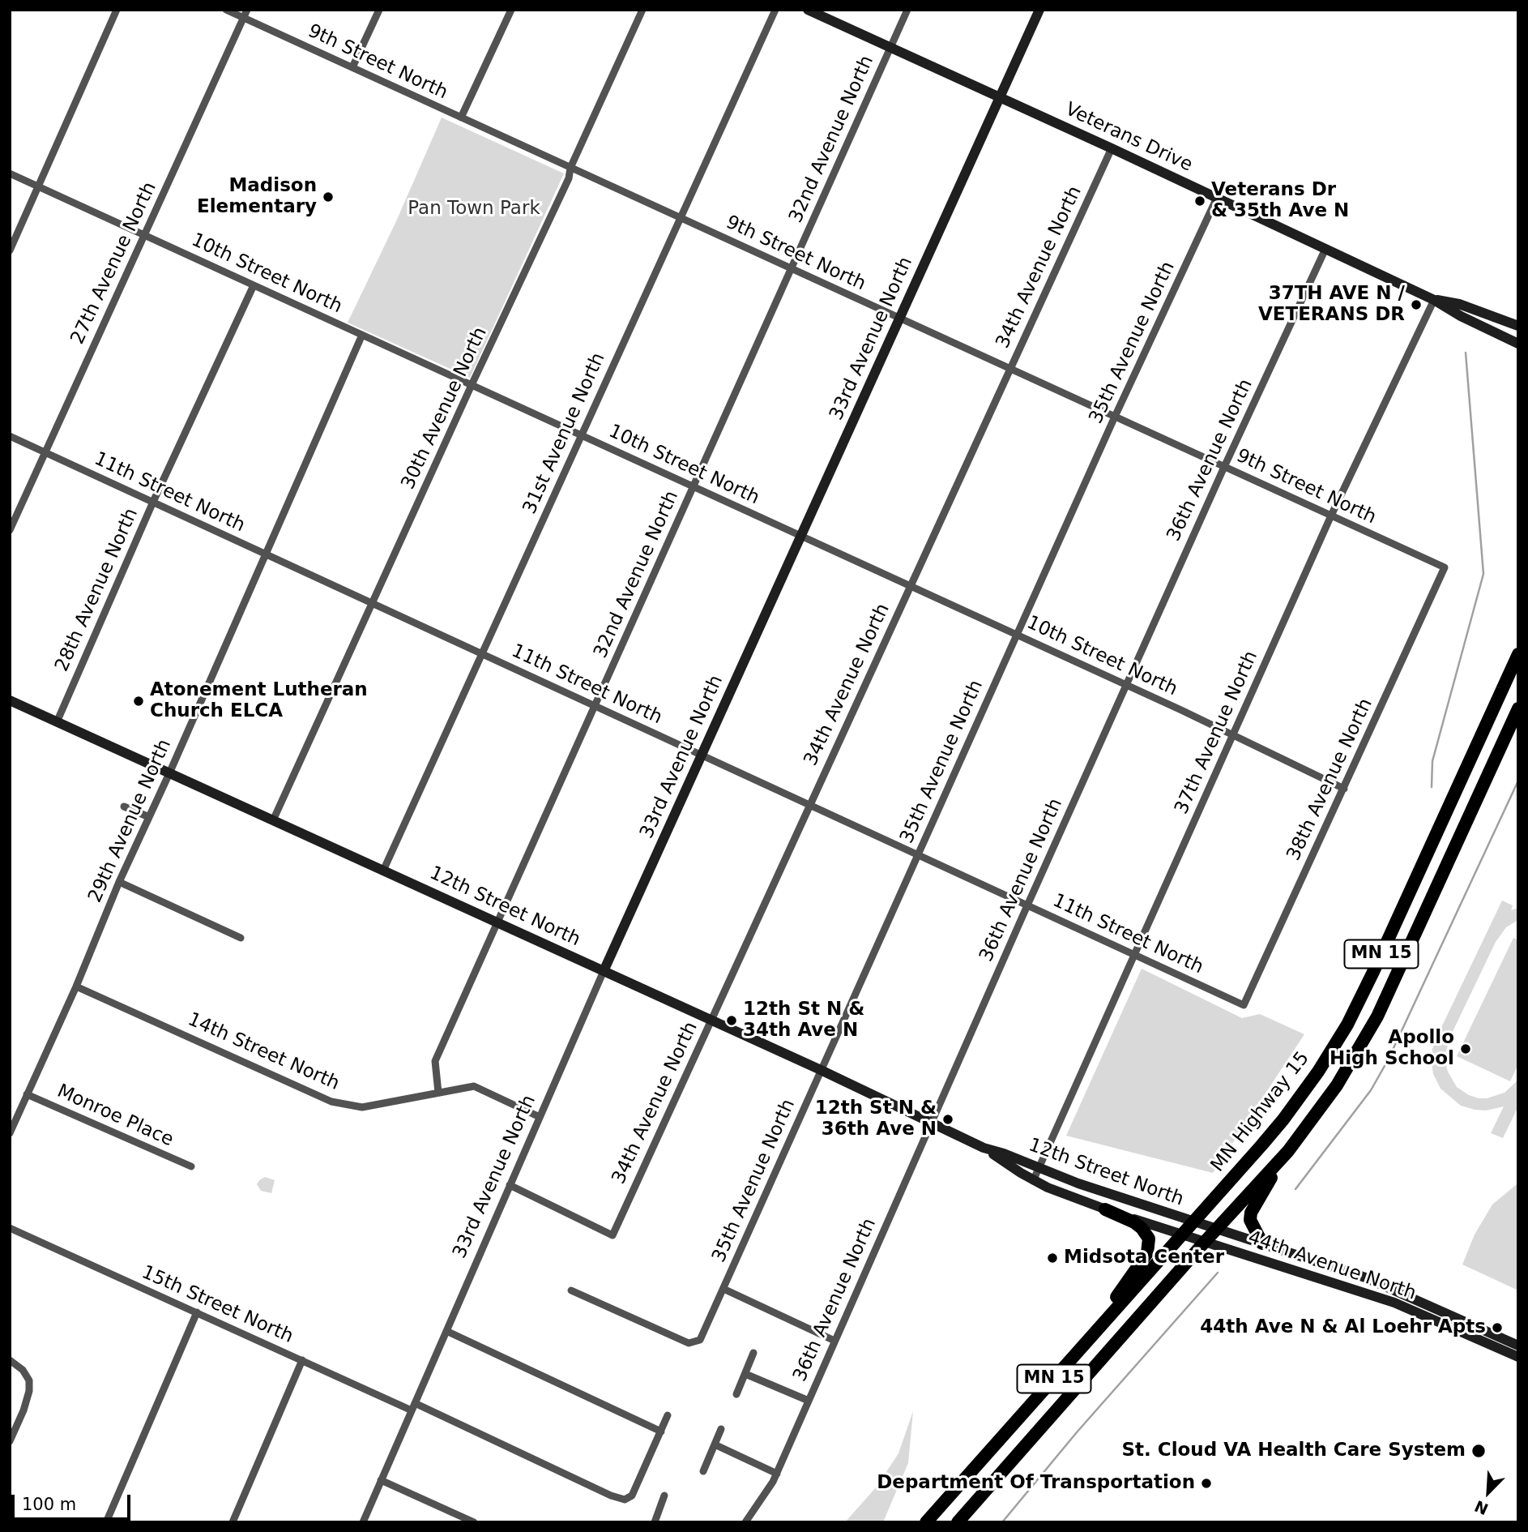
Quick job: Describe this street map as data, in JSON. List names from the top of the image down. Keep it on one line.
{"streets":{"highway":["MN 15","MN Highway 15"],"street":["9th Street North","Veterans Drive","32nd Avenue North","27th Avenue North","34th Avenue North","10th Street North","33rd Avenue North","35th Avenue North","30th Avenue North","31st Avenue North","36th Avenue North","11th Street North","28th Avenue North","37th Avenue North","38th Avenue North","29th Avenue North","12th Street North","14th Street North","Monroe Place","44th Avenue North","15th Street North"]},"crossings":[["9th Street North","32nd Avenue North"],["9th Street North","27th Avenue North"],["9th Street North","34th Avenue North"],["9th Street North","33rd Avenue North"],["9th Street North","35th Avenue North"],["9th Street North","30th Avenue North"],["9th Street North","31st Avenue North"],["9th Street North","36th Avenue North"],["9th Street North","37th Avenue North"],["9th Street North","38th Avenue North"],["Veterans Drive","32nd Avenue North"],["Veterans Drive","34th Avenue North"],["Veterans Drive","33rd Avenue North"],["Veterans Drive","35th Avenue North"],["Veterans Drive","36th Avenue North"],["Veterans Drive","37th Avenue North"],["32nd Avenue North","10th Street North"],["32nd Avenue North","11th Street North"],["32nd Avenue North","12th Street North"],["32nd Avenue North","14th Street North"],["27th Avenue North","10th Street North"],["27th Avenue North","11th Street North"],["34th Avenue North","10th Street North"],["34th Avenue North","33rd Avenue North"],["34th Avenue North","11th Street North"],["34th Avenue North","12th Street North"],["10th Street North","33rd Avenue North"],["10th Street North","35th Avenue North"],["10th Street North","30th Avenue North"],["10th Street North","31st Avenue North"],["10th Street North","36th Avenue North"],["10th Street North","28th Avenue North"],["10th Street North","37th Avenue North"],["10th Street North","38th Avenue North"],["10th Street North","29th Avenue North"],["33rd Avenue North","11th Street North"],["33rd Avenue North","12th Street North"],["33rd Avenue North","14th Street North"],["33rd Avenue North","15th Street North"],["35th Avenue North","11th Street North"],["35th Avenue North","12th Street North"],["30th Avenue North","11th Street North"],["30th Avenue North","12th Street North"],["31st Avenue North","11th Street North"],["31st Avenue North","12th Street North"],["36th Avenue North","11th Street North"],["36th Avenue North","12th Street North"],["11th Street North","28th Avenue North"],["11th Street North","37th Avenue North"],["11th Street North","38th Avenue North"],["11th Street North","29th Avenue North"],["28th Avenue North","12th Street North"],["37th Avenue North","12th Street North"],["29th Avenue North","12th Street North"],["29th Avenue North","14th Street North"],["29th Avenue North","Monroe Place"],["12th Street North","MN 15"],["12th Street North","MN Highway 15"],["12th Street North","44th Avenue North"],["MN 15","44th Avenue North"],["MN Highway 15","44th Avenue North"]],"parks":["Pan Town Park"],"places":["Madison Elementary","Veterans Dr & 35th Ave N","37TH AVE N / VETERANS DR","Atonement Lutheran Church ELCA","12th St N & 34th Ave N","Apollo High School","12th St N & 36th Ave N","Midsota Center","44th Ave N & Al Loehr Apts","St. Cloud VA Health Care System","Department Of Transportation"],"scale_bar":"100 m","north":"bottom left"}
